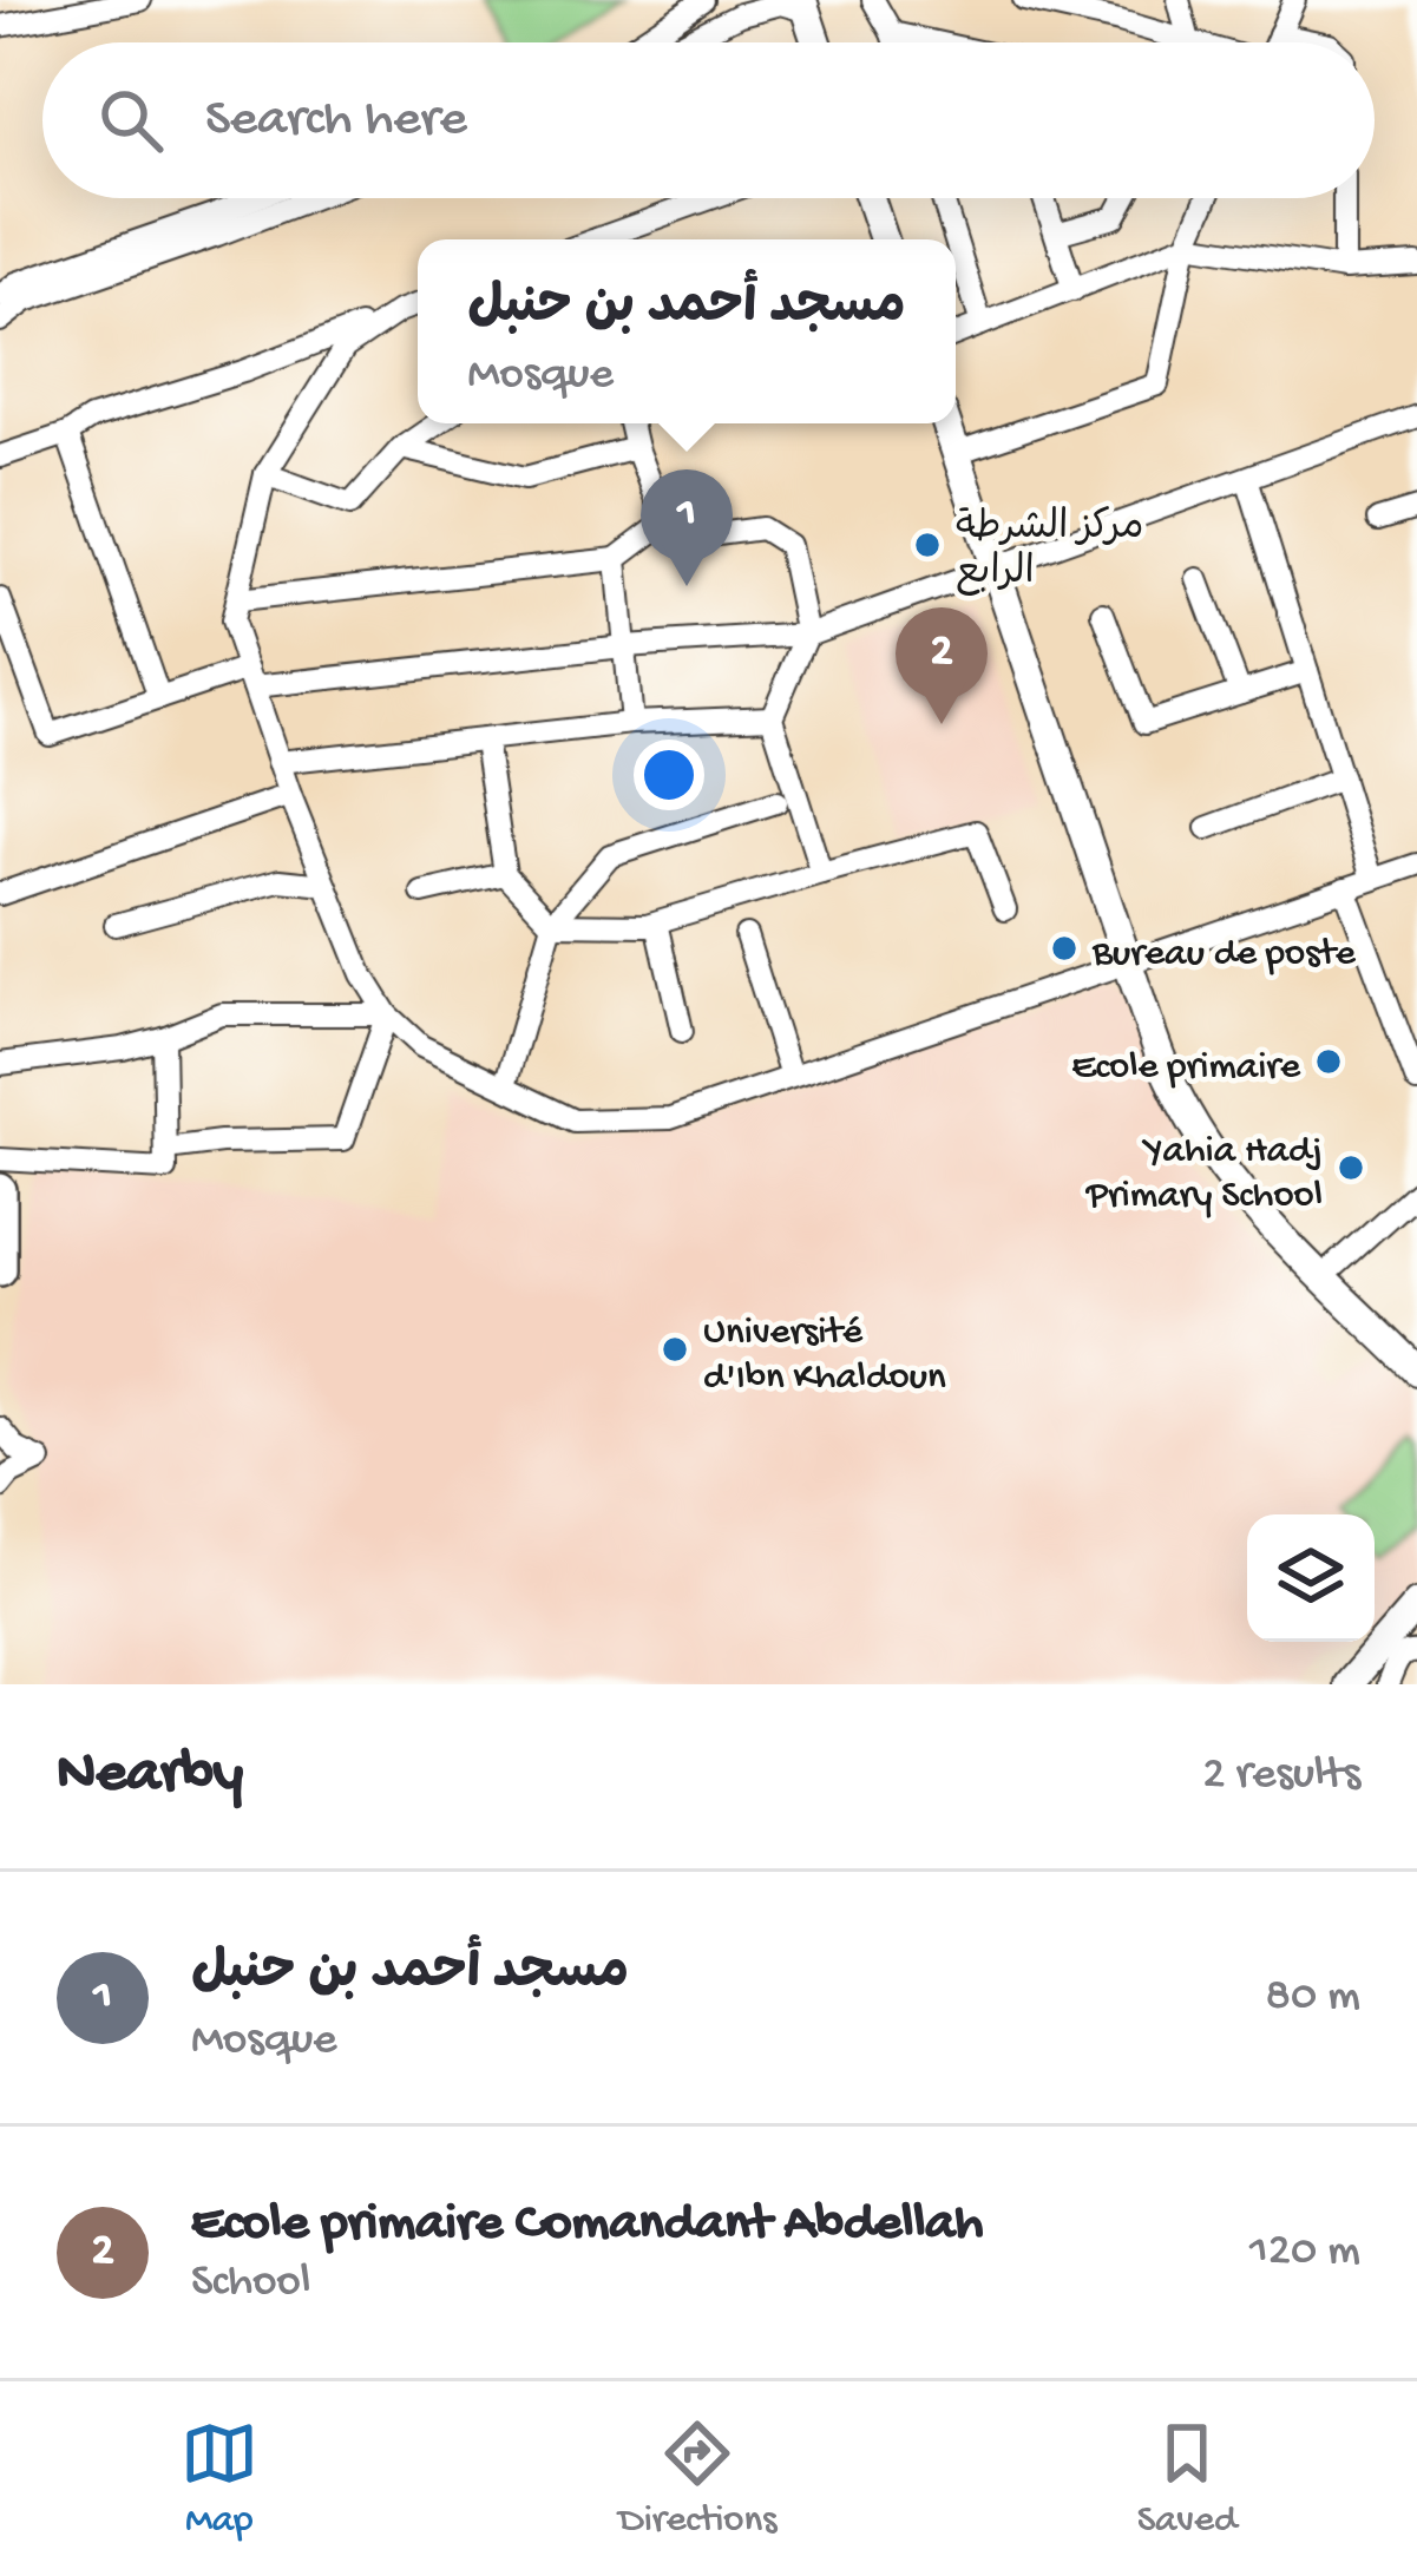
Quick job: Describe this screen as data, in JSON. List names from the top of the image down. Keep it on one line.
{"places":["مركز الشرطة الرابع","Bureau de poste","Ecole primaire","Yahia Hadj Primary School","Université d'Ibn Khaldoun"],"page":{"search":"Search here","popup":["مسجد أحمد بن حنبل","Mosque"],"pins":["1","2"],"heading":["Nearby","2 results"],"list":[{"mark":"1","name":"مسجد أحمد بن حنبل","note":"Mosque","value":"80 m"},{"mark":"2","name":"Ecole primaire Comandant Abdellah","note":"School","value":"120 m"}],"nav":["Map","Directions","Saved"]}}
